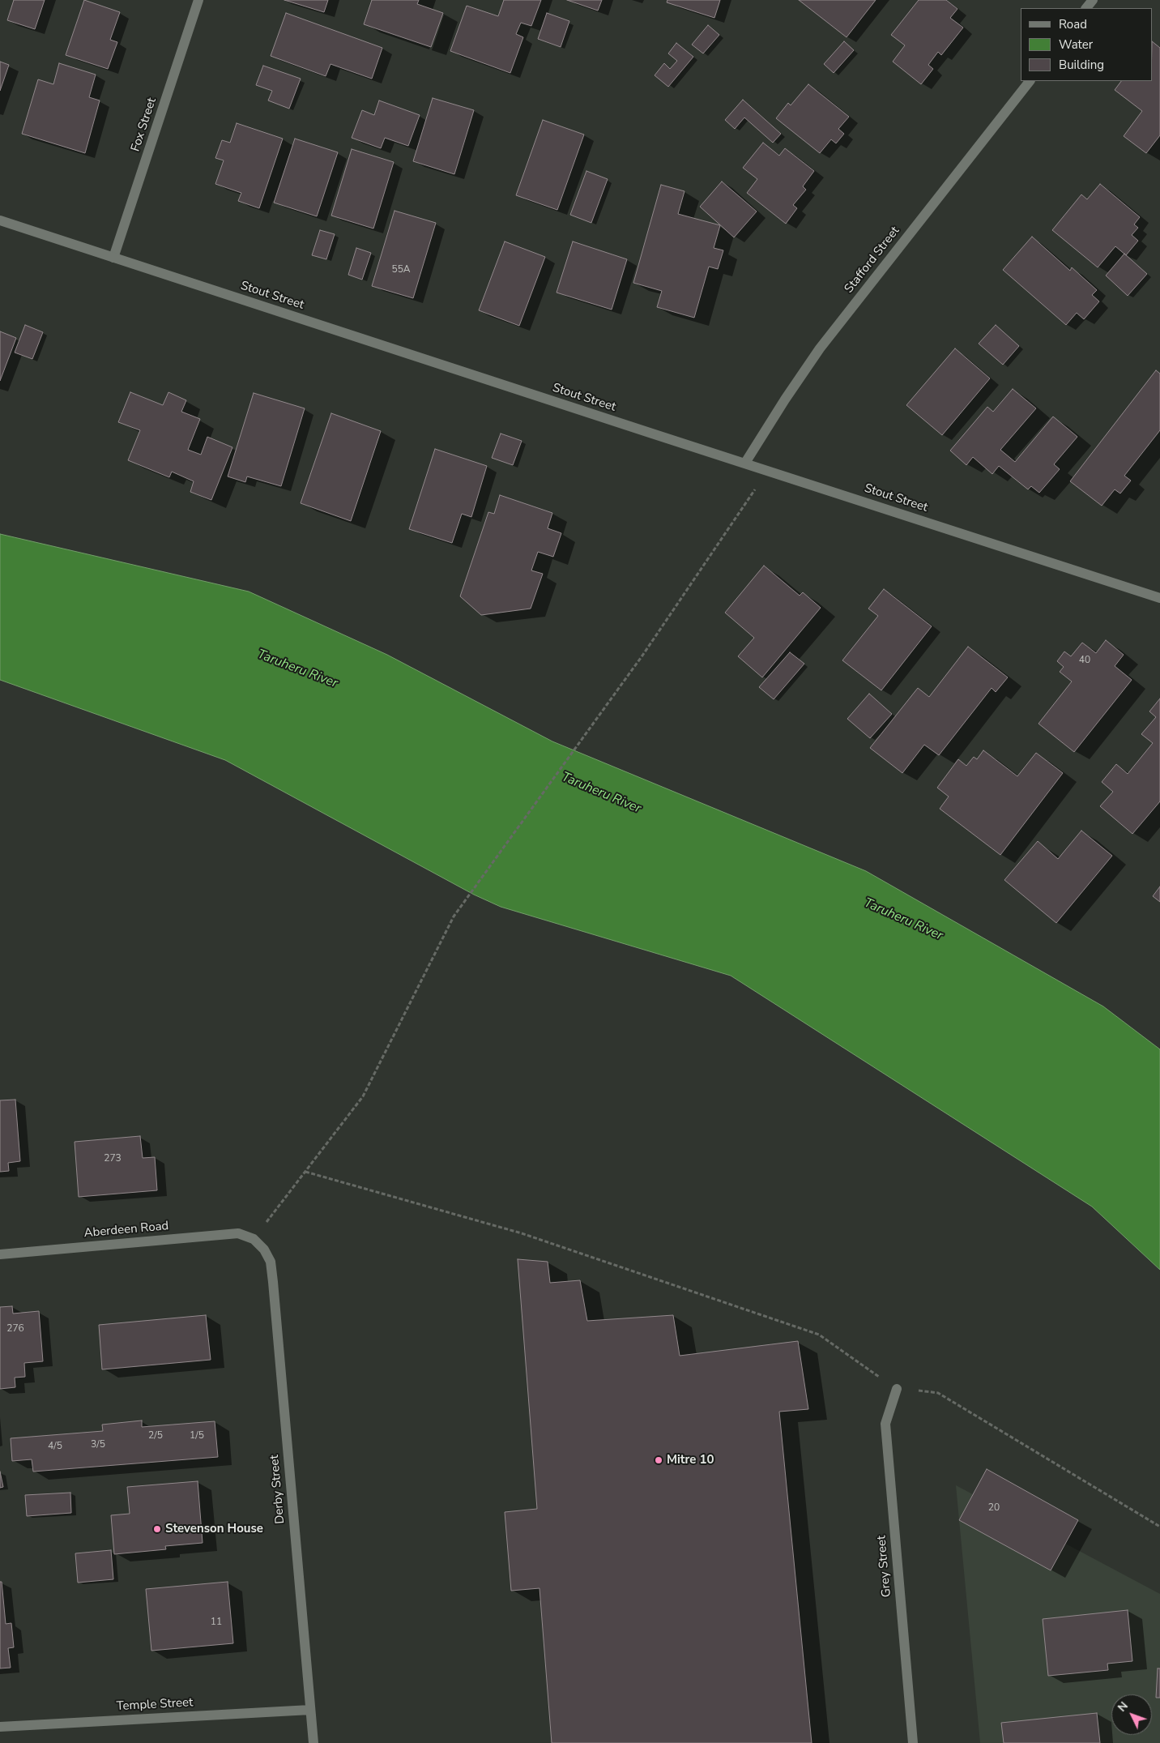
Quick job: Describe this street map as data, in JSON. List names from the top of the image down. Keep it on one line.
{"streets":{"street":["Fox Street","Stafford Street","Stout Street","Aberdeen Road","Derby Street","Grey Street","Temple Street"]},"crossings":[["Fox Street","Stout Street"],["Stafford Street","Stout Street"],["Aberdeen Road","Derby Street"],["Derby Street","Temple Street"]],"water":["Taruheru River"],"places":["Mitre 10","Stevenson House"],"house_numbers":["55A","40","273","276","2/5","1/5","3/5","4/5","20","11"],"legend":["Road","Water","Building"],"north":"top left"}
